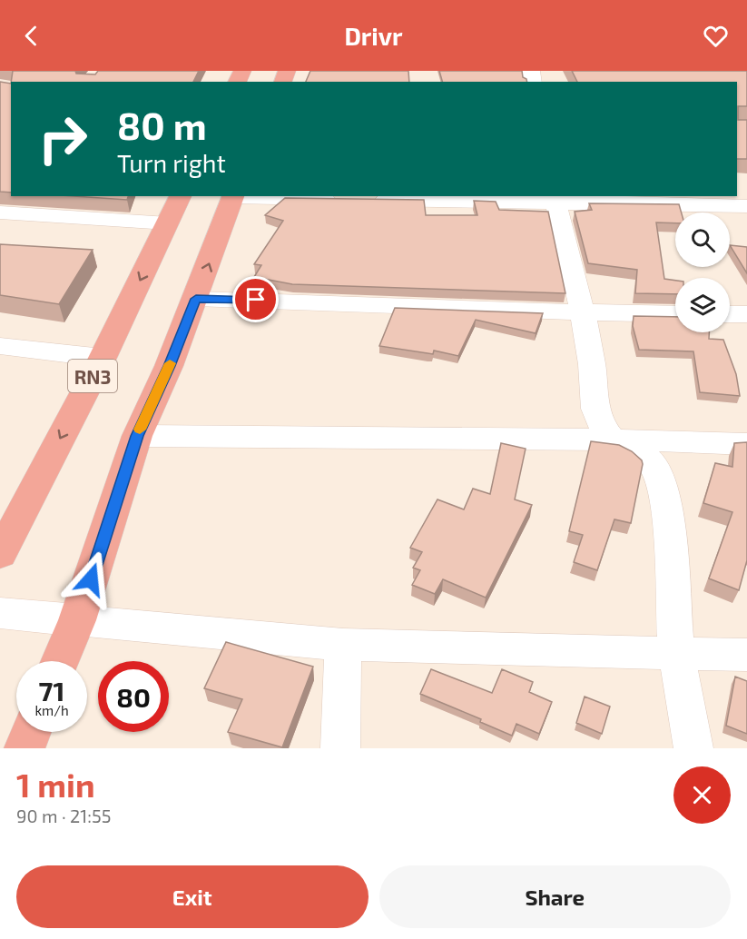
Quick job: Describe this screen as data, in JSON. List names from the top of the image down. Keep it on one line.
{"streets":{"highway":["RN3"]},"page":{"header":"Drivr","turn":["80 m","Turn right"],"speed":"71 km/h","limit":"80","heading":["1 min","90 m · 21:55"],"buttons":["Exit","Share"]}}
